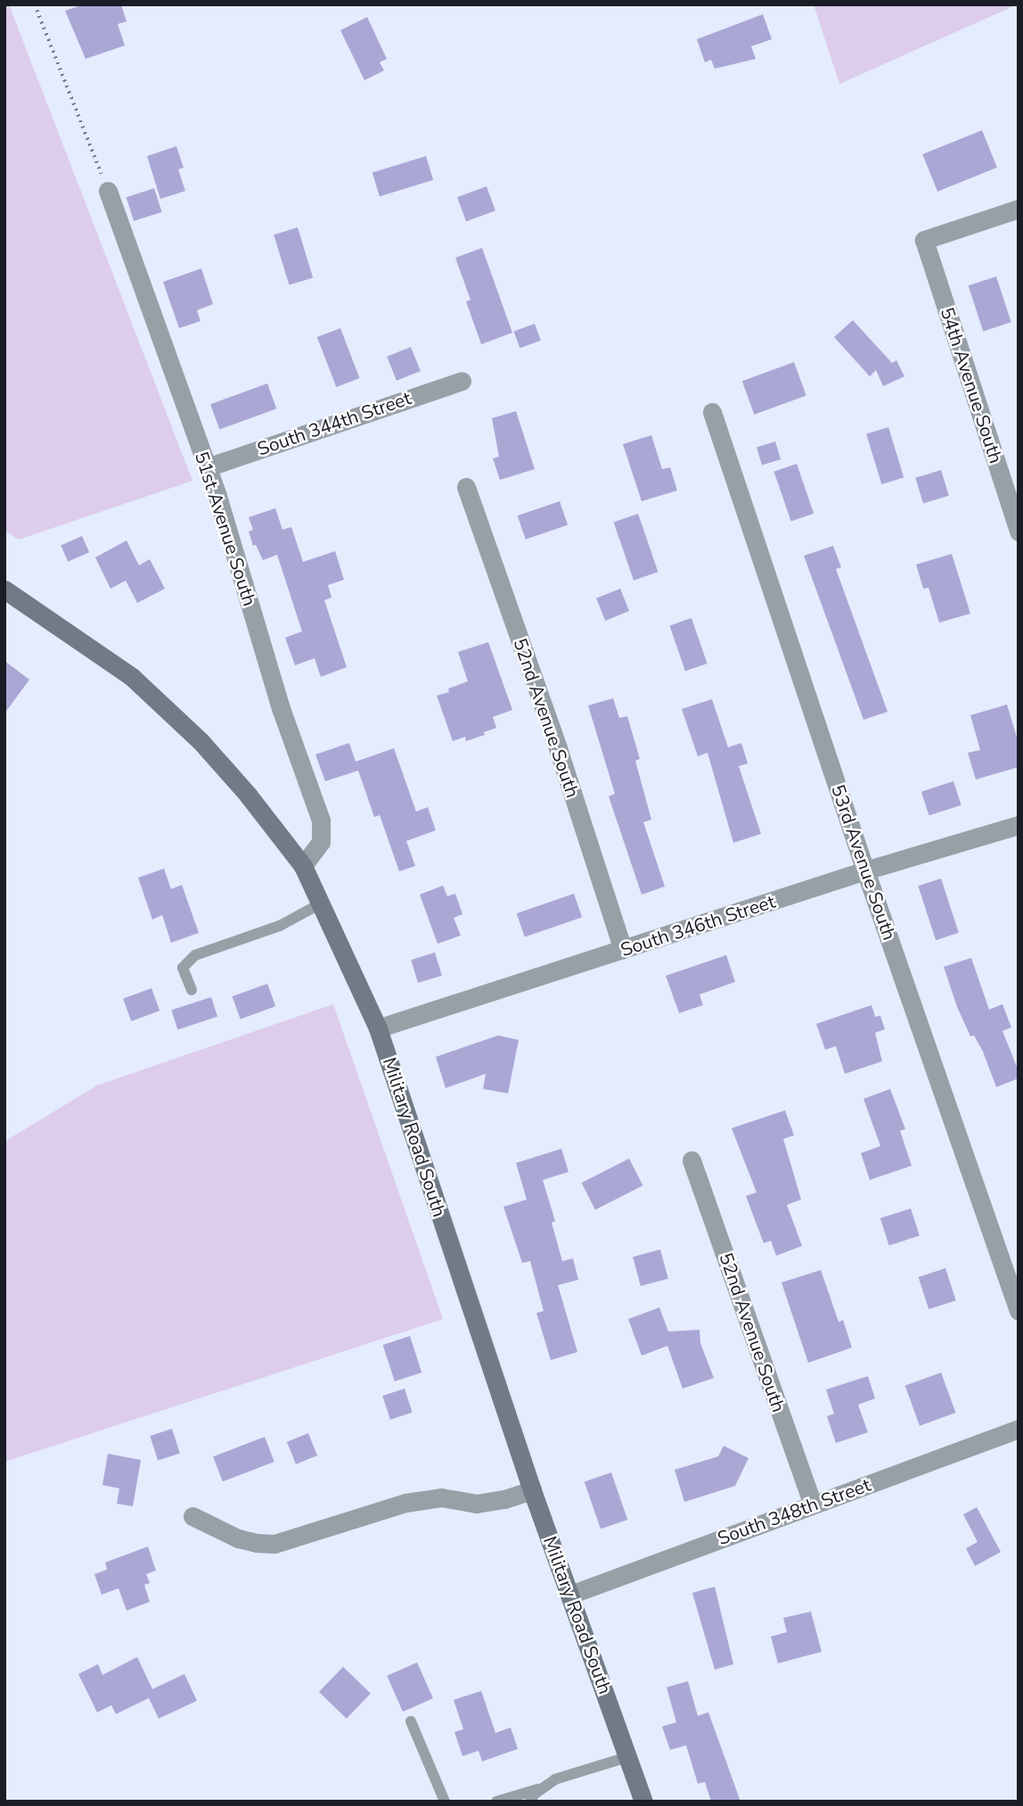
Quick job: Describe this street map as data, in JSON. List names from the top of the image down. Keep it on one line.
{"streets":{"main road":["Military Road South"],"street":["54th Avenue South","South 344th Street","51st Avenue South","52nd Avenue South","53rd Avenue South","South 346th Street","South 348th Street"]},"crossings":[["South 344th Street","51st Avenue South"],["51st Avenue South","Military Road South"],["52nd Avenue South","South 346th Street"],["52nd Avenue South","South 348th Street"],["53rd Avenue South","South 346th Street"],["South 346th Street","Military Road South"],["Military Road South","South 348th Street"]]}
